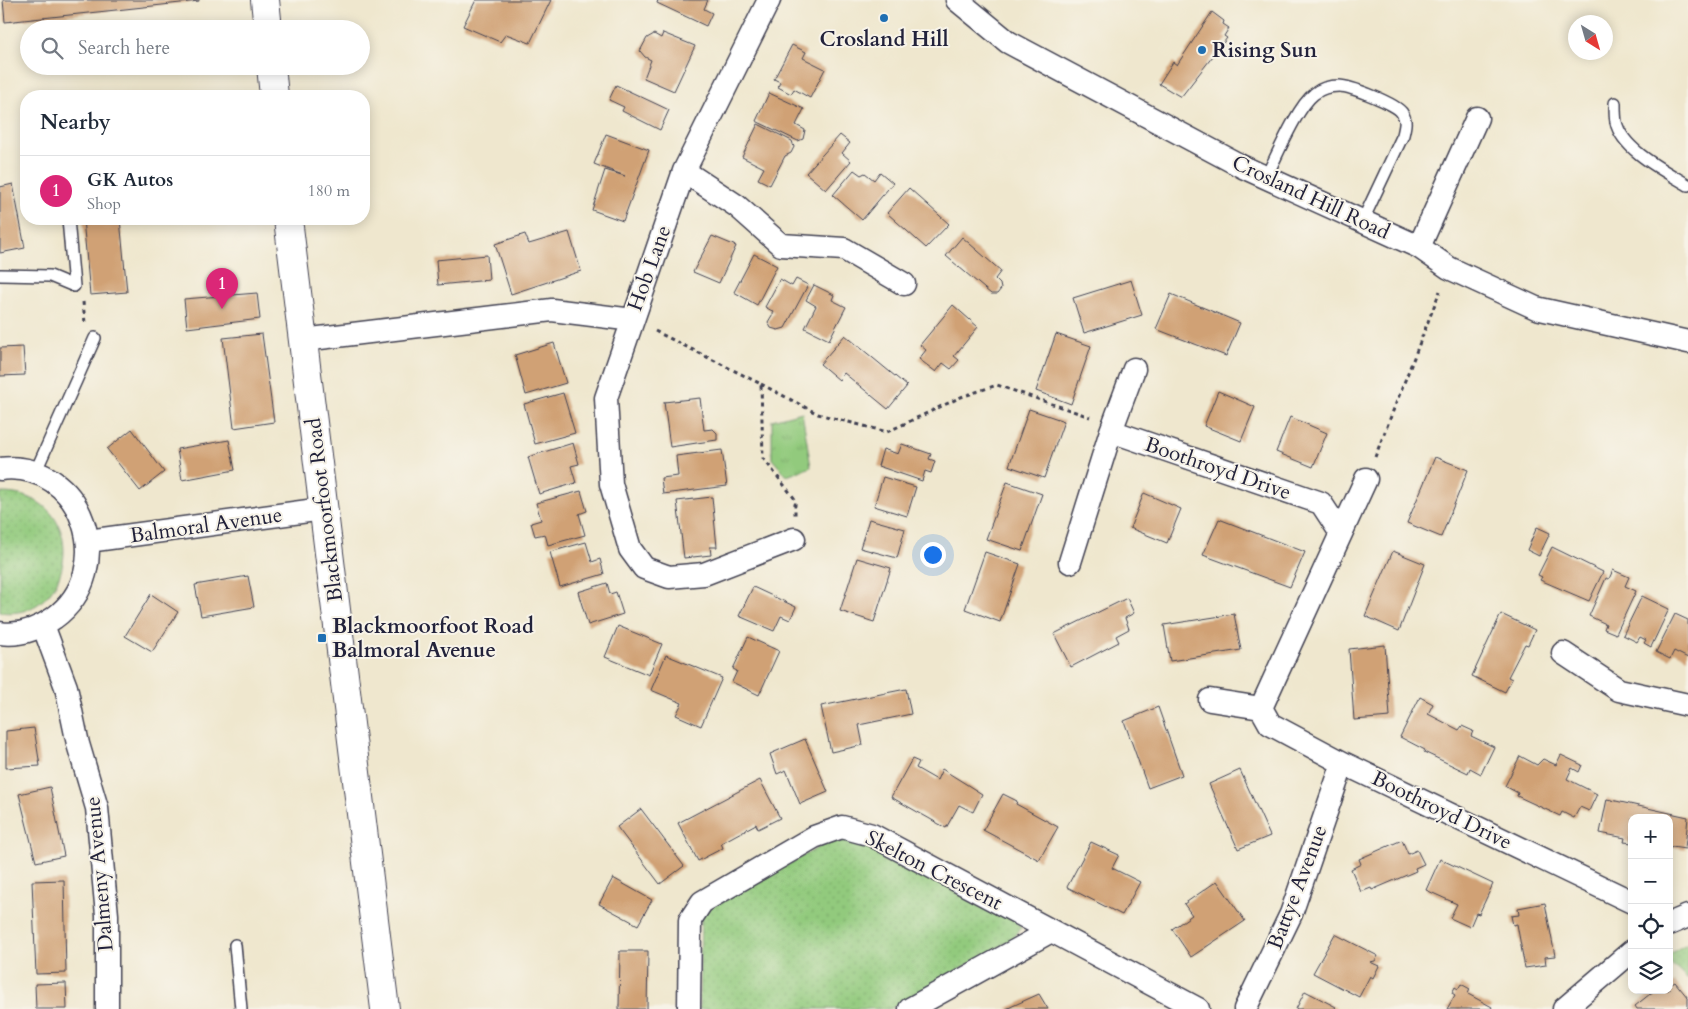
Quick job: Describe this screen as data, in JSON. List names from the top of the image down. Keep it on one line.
{"streets":{"street":["Crosland Hill Road","Hob Lane","Boothroyd Drive","Blackmoorfoot Road","Balmoral Avenue","Skelton Crescent","Dalmeny Avenue","Battye Avenue"]},"crossings":[["Hob Lane","Blackmoorfoot Road"],["Boothroyd Drive","Battye Avenue"],["Blackmoorfoot Road","Balmoral Avenue"]],"places":{"other":["Crosland Hill","Rising Sun"],"transit":["Blackmoorfoot Road Balmoral Avenue"]},"north":"bottom right","page":{"search":"Search here","heading":"Nearby","list":[{"mark":"1","name":"GK Autos","note":"Shop","value":"180 m"}],"pins":"1","map_buttons":["+","−"]}}
